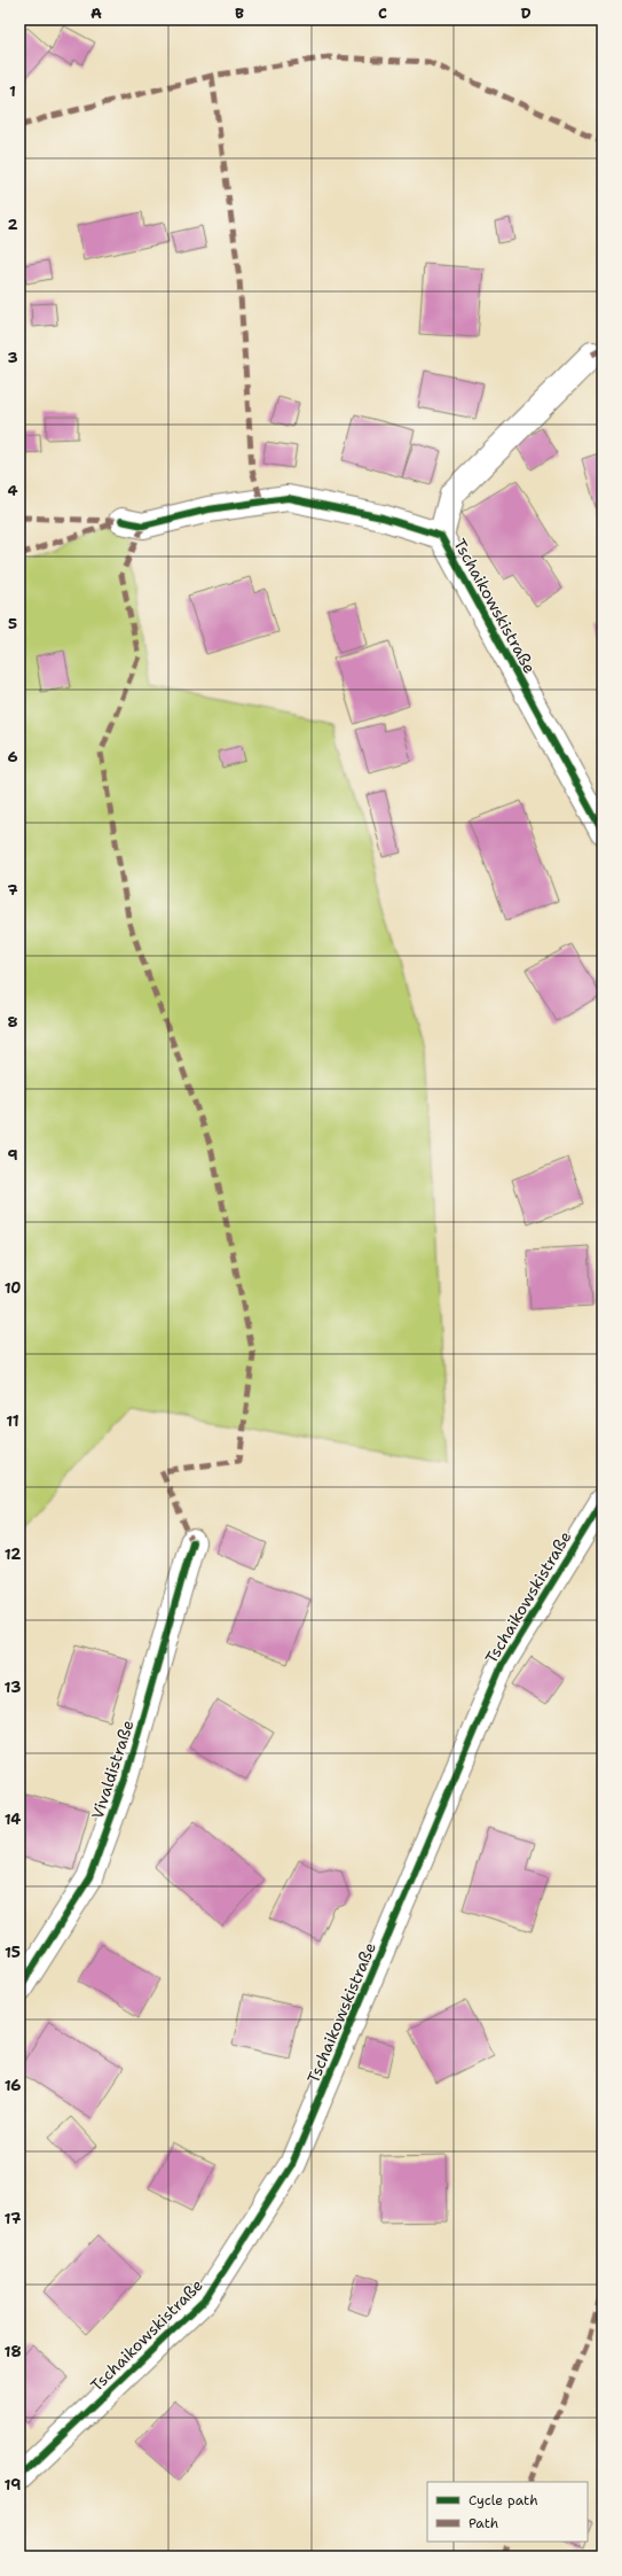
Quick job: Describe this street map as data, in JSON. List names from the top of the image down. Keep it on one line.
{"streets":{"street":["Tschaikowskistraße","Vivaldistraße"]},"legend":["Cycle path","Path"],"grid":{"columns":["A","B","C","D"],"rows":["1","2","3","4","5","6","7","8","9","10","11","12","13","14","15","16","17","18","19"]}}
